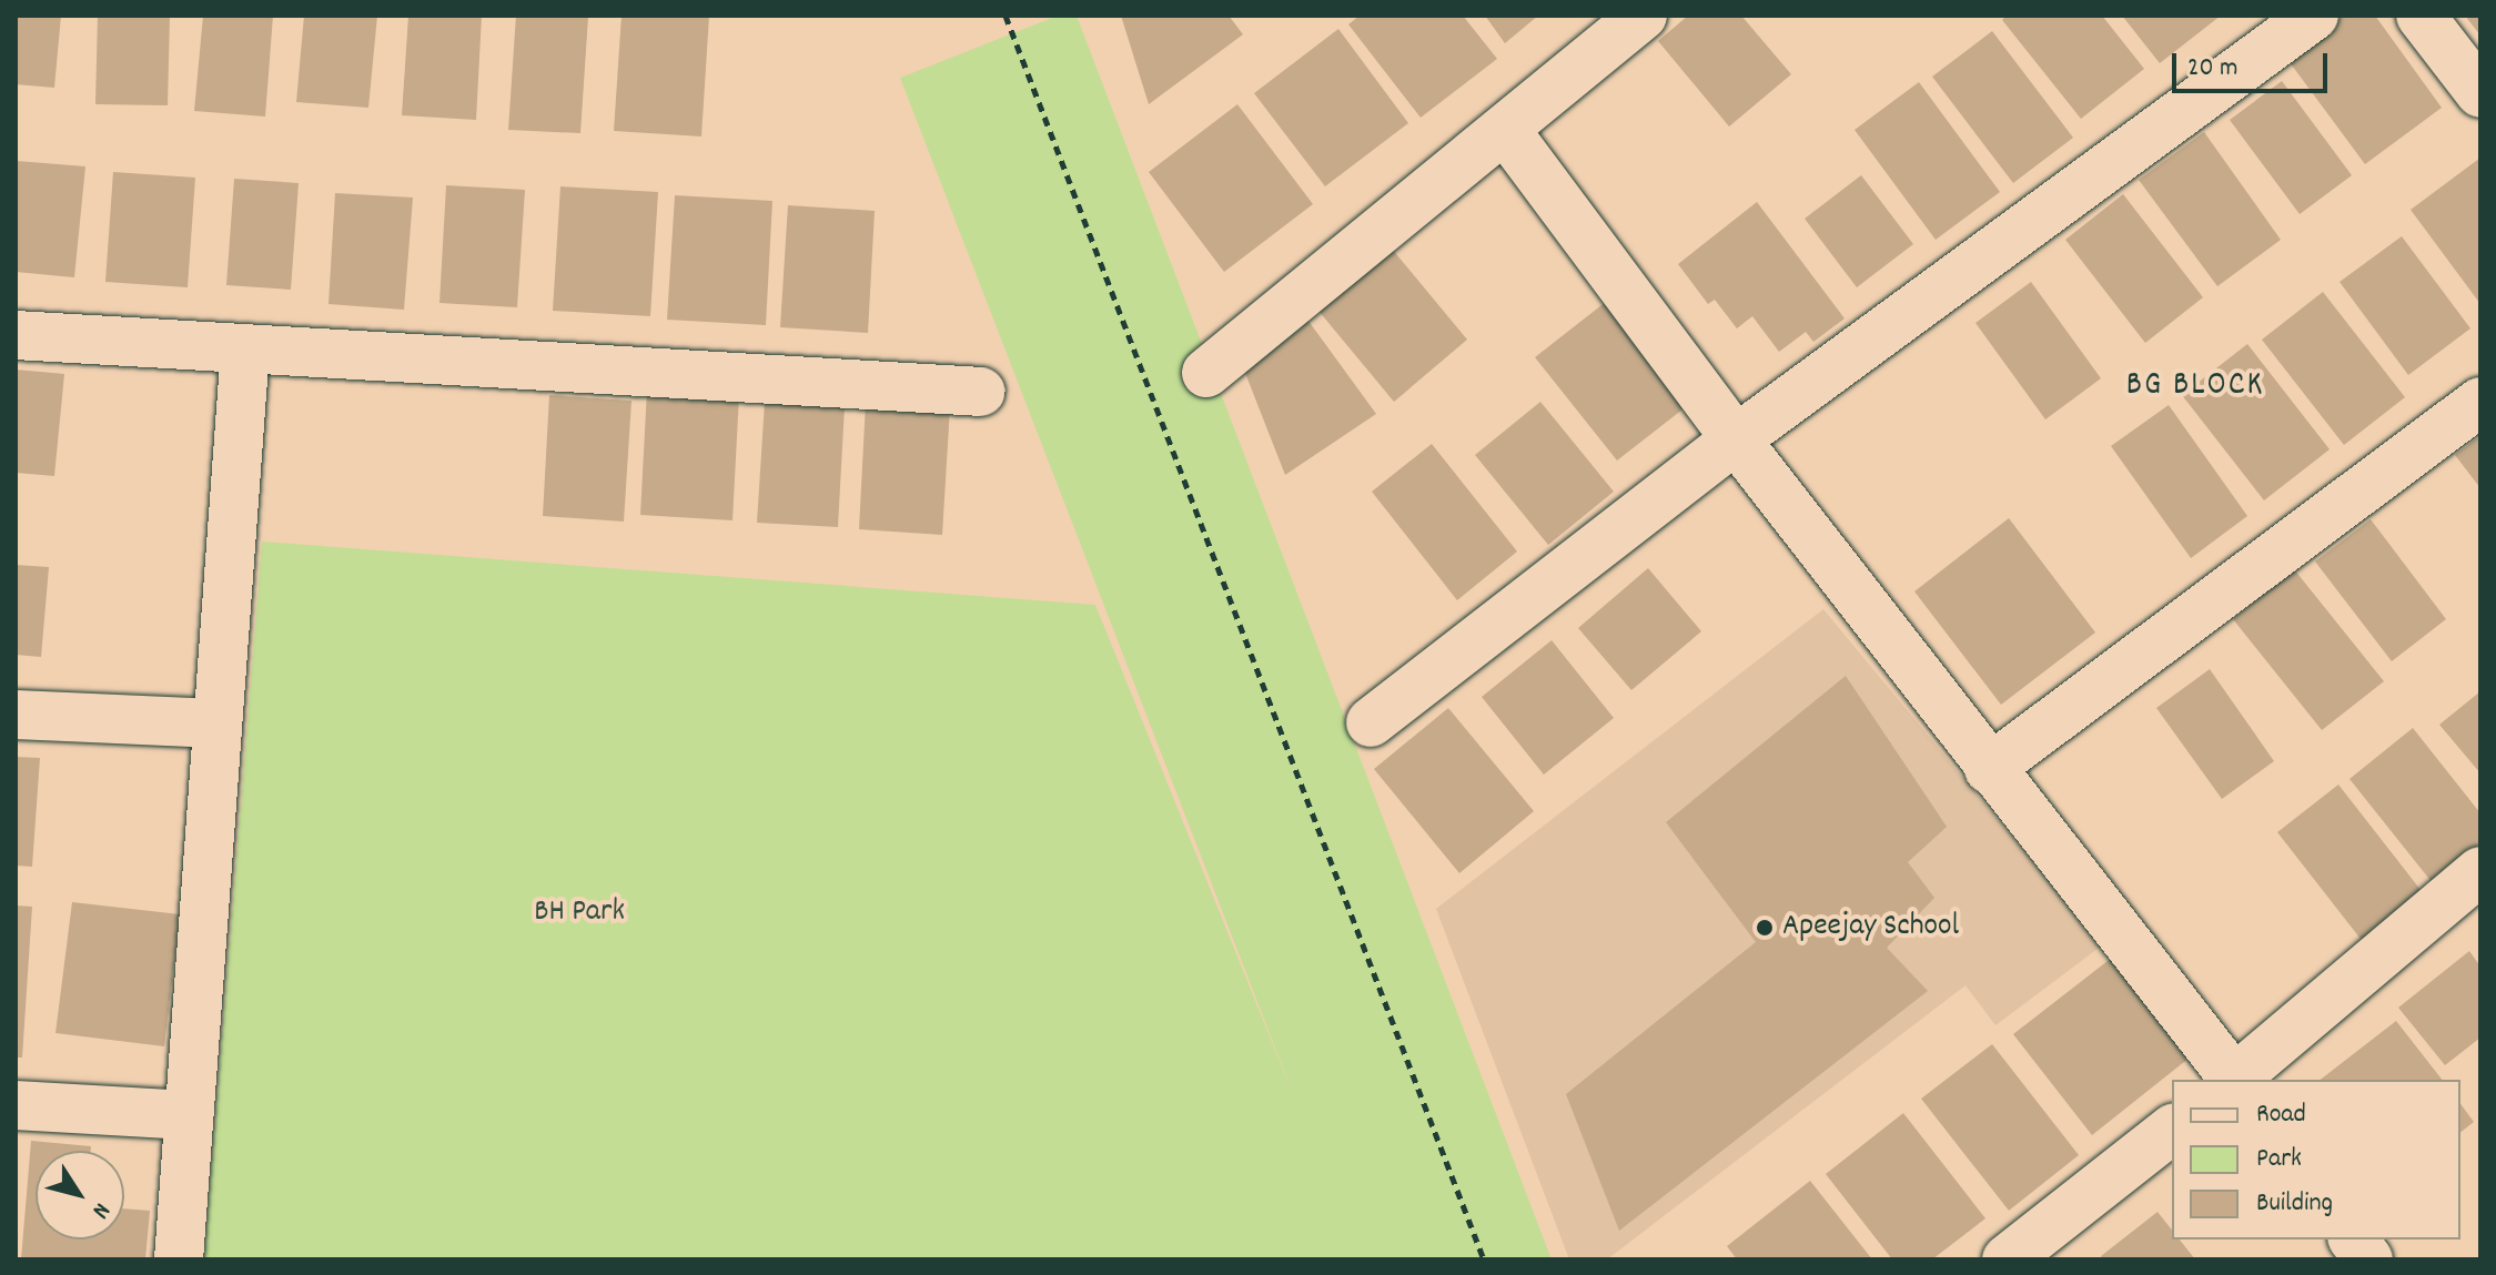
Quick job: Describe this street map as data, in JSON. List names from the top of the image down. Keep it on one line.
{"districts":["BG BLOCK"],"parks":["BH Park"],"places":["Apeejay School"],"legend":["Road","Park","Building"],"scale_bar":"20 m","north":"bottom right"}
